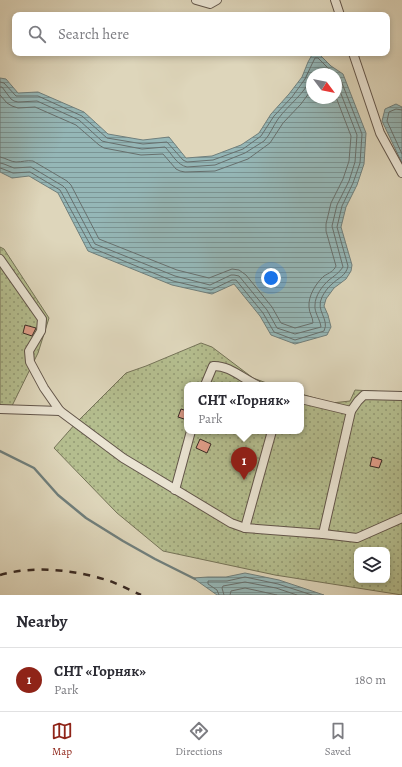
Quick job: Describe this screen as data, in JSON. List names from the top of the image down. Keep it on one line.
{"north":"bottom right","page":{"search":"Search here","popup":["СНТ «Горняк»","Park"],"pins":"1","heading":"Nearby","list":[{"mark":"1","name":"СНТ «Горняк»","note":"Park","value":"180 m"}],"nav":["Map","Directions","Saved"]}}
